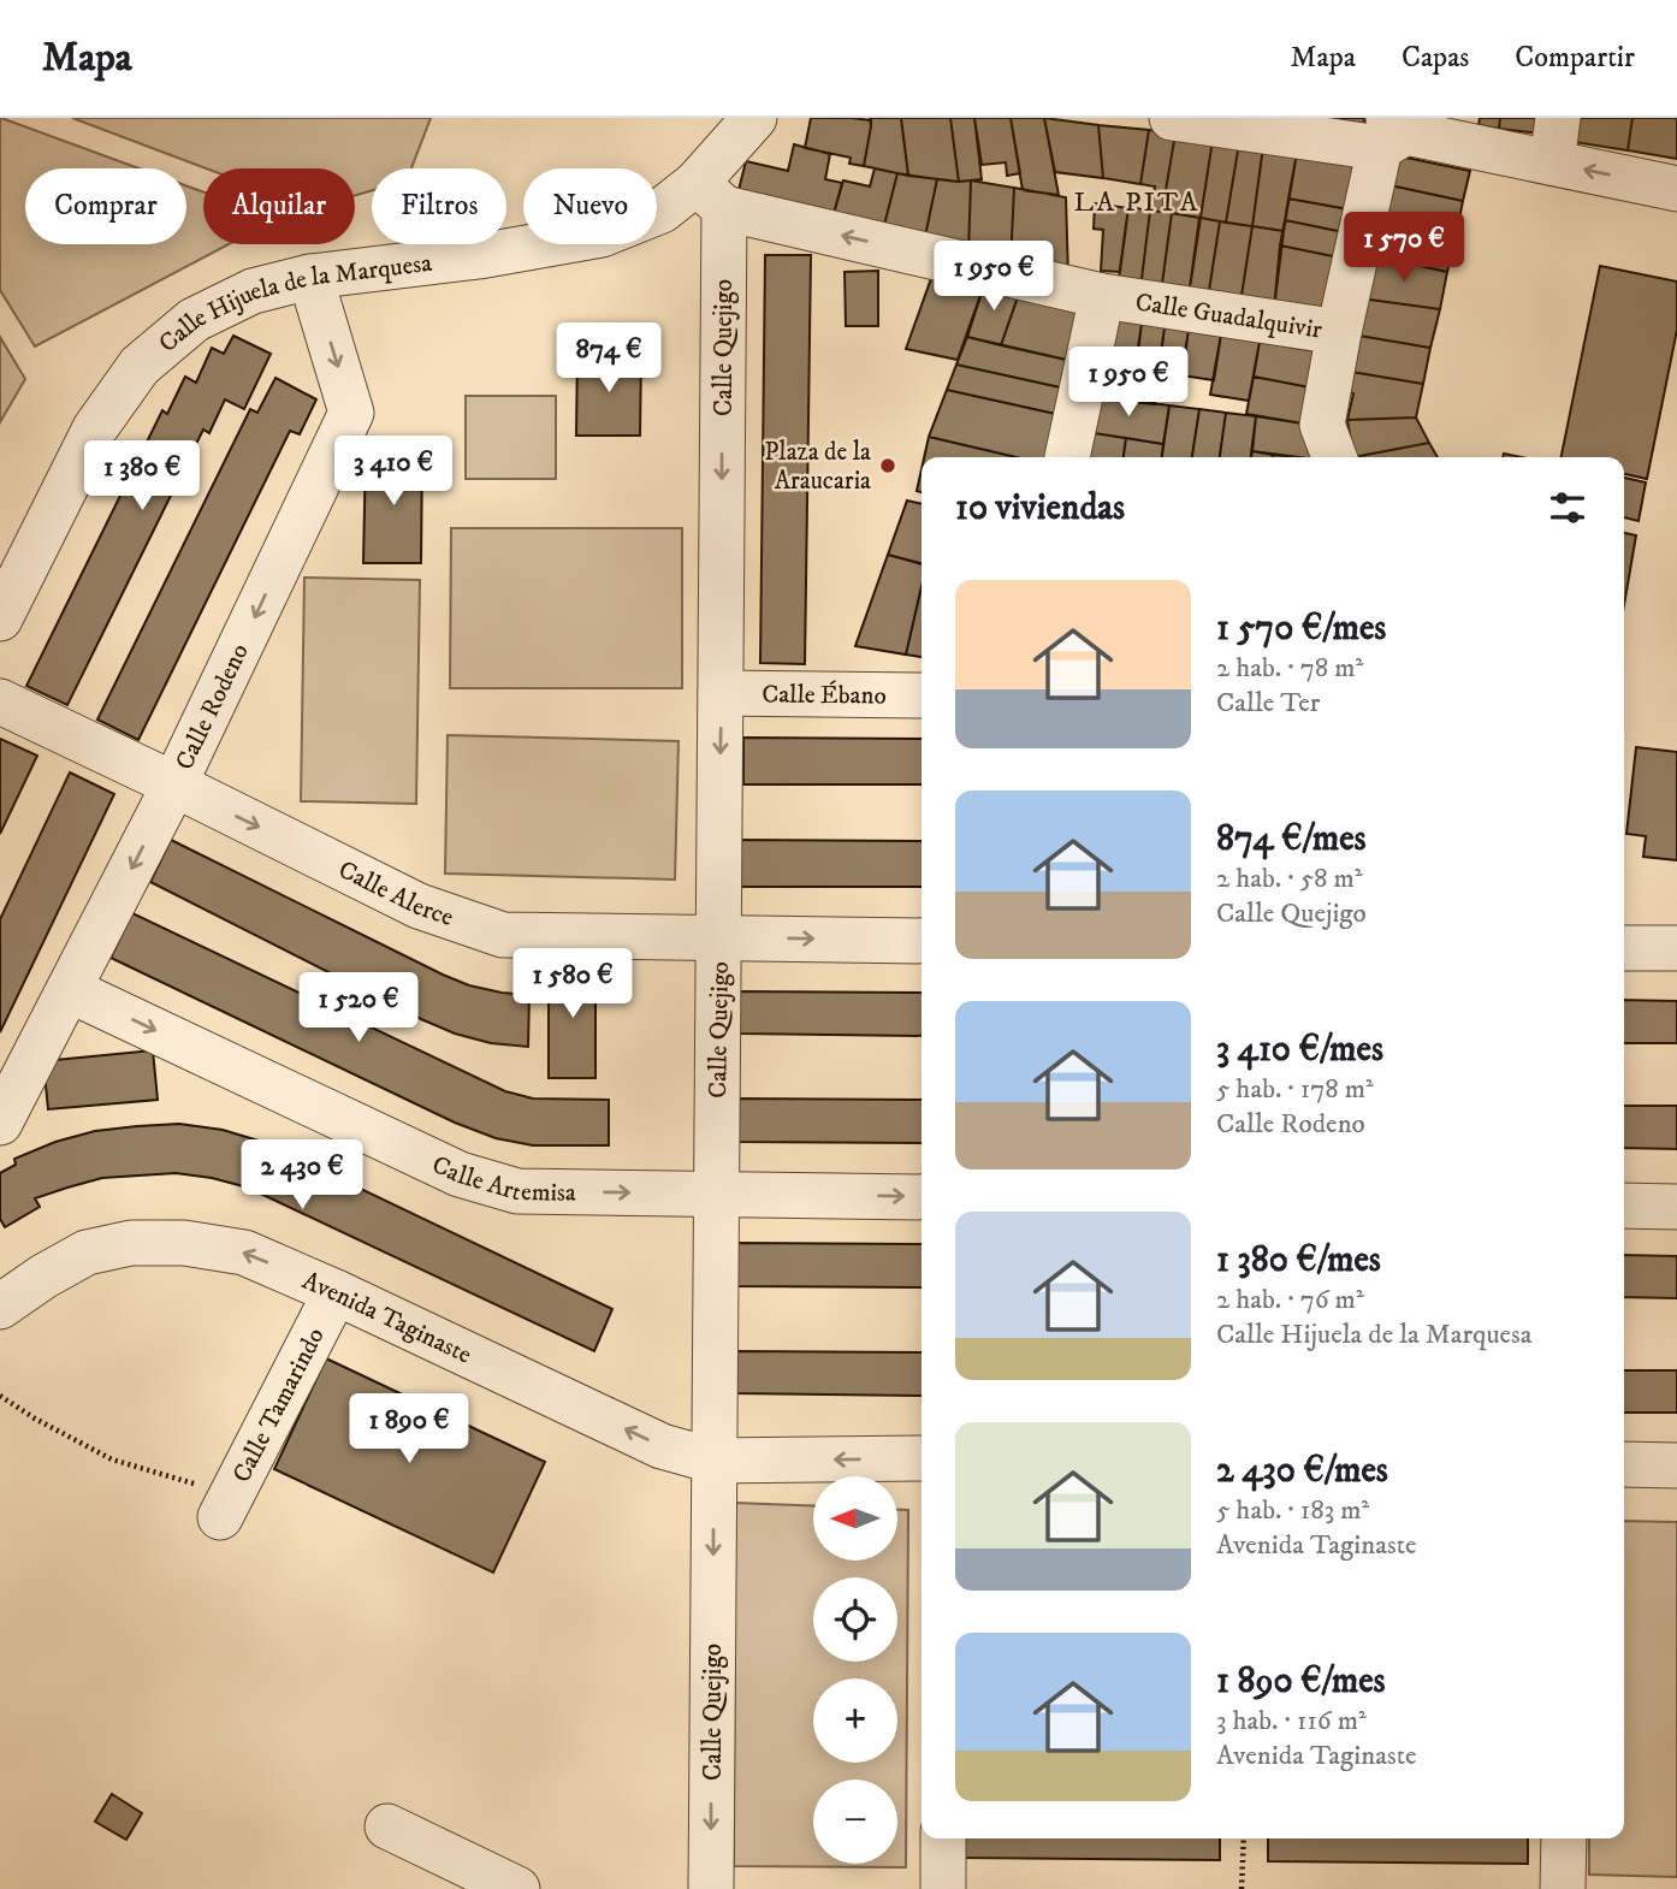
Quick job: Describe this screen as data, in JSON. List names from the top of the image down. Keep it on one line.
{"streets":{"street":["Calle Hijuela de la Marquesa","Calle Guadalquivir","Calle Quejigo","Calle Ébano","Calle Rodeno","Calle Alerce","Calle Artemisa","Avenida Taginaste","Calle Tamarindo"]},"crossings":[["Calle Hijuela de la Marquesa","Calle Guadalquivir"],["Calle Hijuela de la Marquesa","Calle Quejigo"],["Calle Hijuela de la Marquesa","Calle Rodeno"],["Calle Guadalquivir","Calle Quejigo"],["Calle Quejigo","Calle Ébano"],["Calle Quejigo","Calle Alerce"],["Calle Quejigo","Calle Artemisa"],["Calle Quejigo","Avenida Taginaste"],["Calle Rodeno","Calle Alerce"],["Calle Rodeno","Calle Artemisa"],["Avenida Taginaste","Calle Tamarindo"]],"one_way":["Calle Guadalquivir","Calle Quejigo","Calle Rodeno","Calle Alerce","Calle Artemisa","Avenida Taginaste"],"districts":["LA PITA"],"places":["Plaza de la Araucaria"],"north":"left","page":{"header":"Mapa","nav":["Mapa","Capas","Compartir"],"chip":["Comprar","Alquilar","Filtros","Nuevo"],"price":["1 570 €","1 950 €","874 €","1 950 €","3 410 €","1 380 €","1 580 €","1 520 €","2 430 €","1 890 €"],"heading":"10 viviendas","list":[{"name":"1 570 €/mes","note":"2 hab. · 78 m² · Calle Ter"},{"name":"874 €/mes","note":"2 hab. · 58 m² · Calle Quejigo"},{"name":"3 410 €/mes","note":"5 hab. · 178 m² · Calle Rodeno"},{"name":"1 380 €/mes","note":"2 hab. · 76 m² · Calle Hijuela de la Marquesa"},{"name":"2 430 €/mes","note":"5 hab. · 183 m² · Avenida Taginaste"},{"name":"1 890 €/mes","note":"3 hab. · 116 m² · Avenida Taginaste"}],"map_buttons":["+","−"]}}
